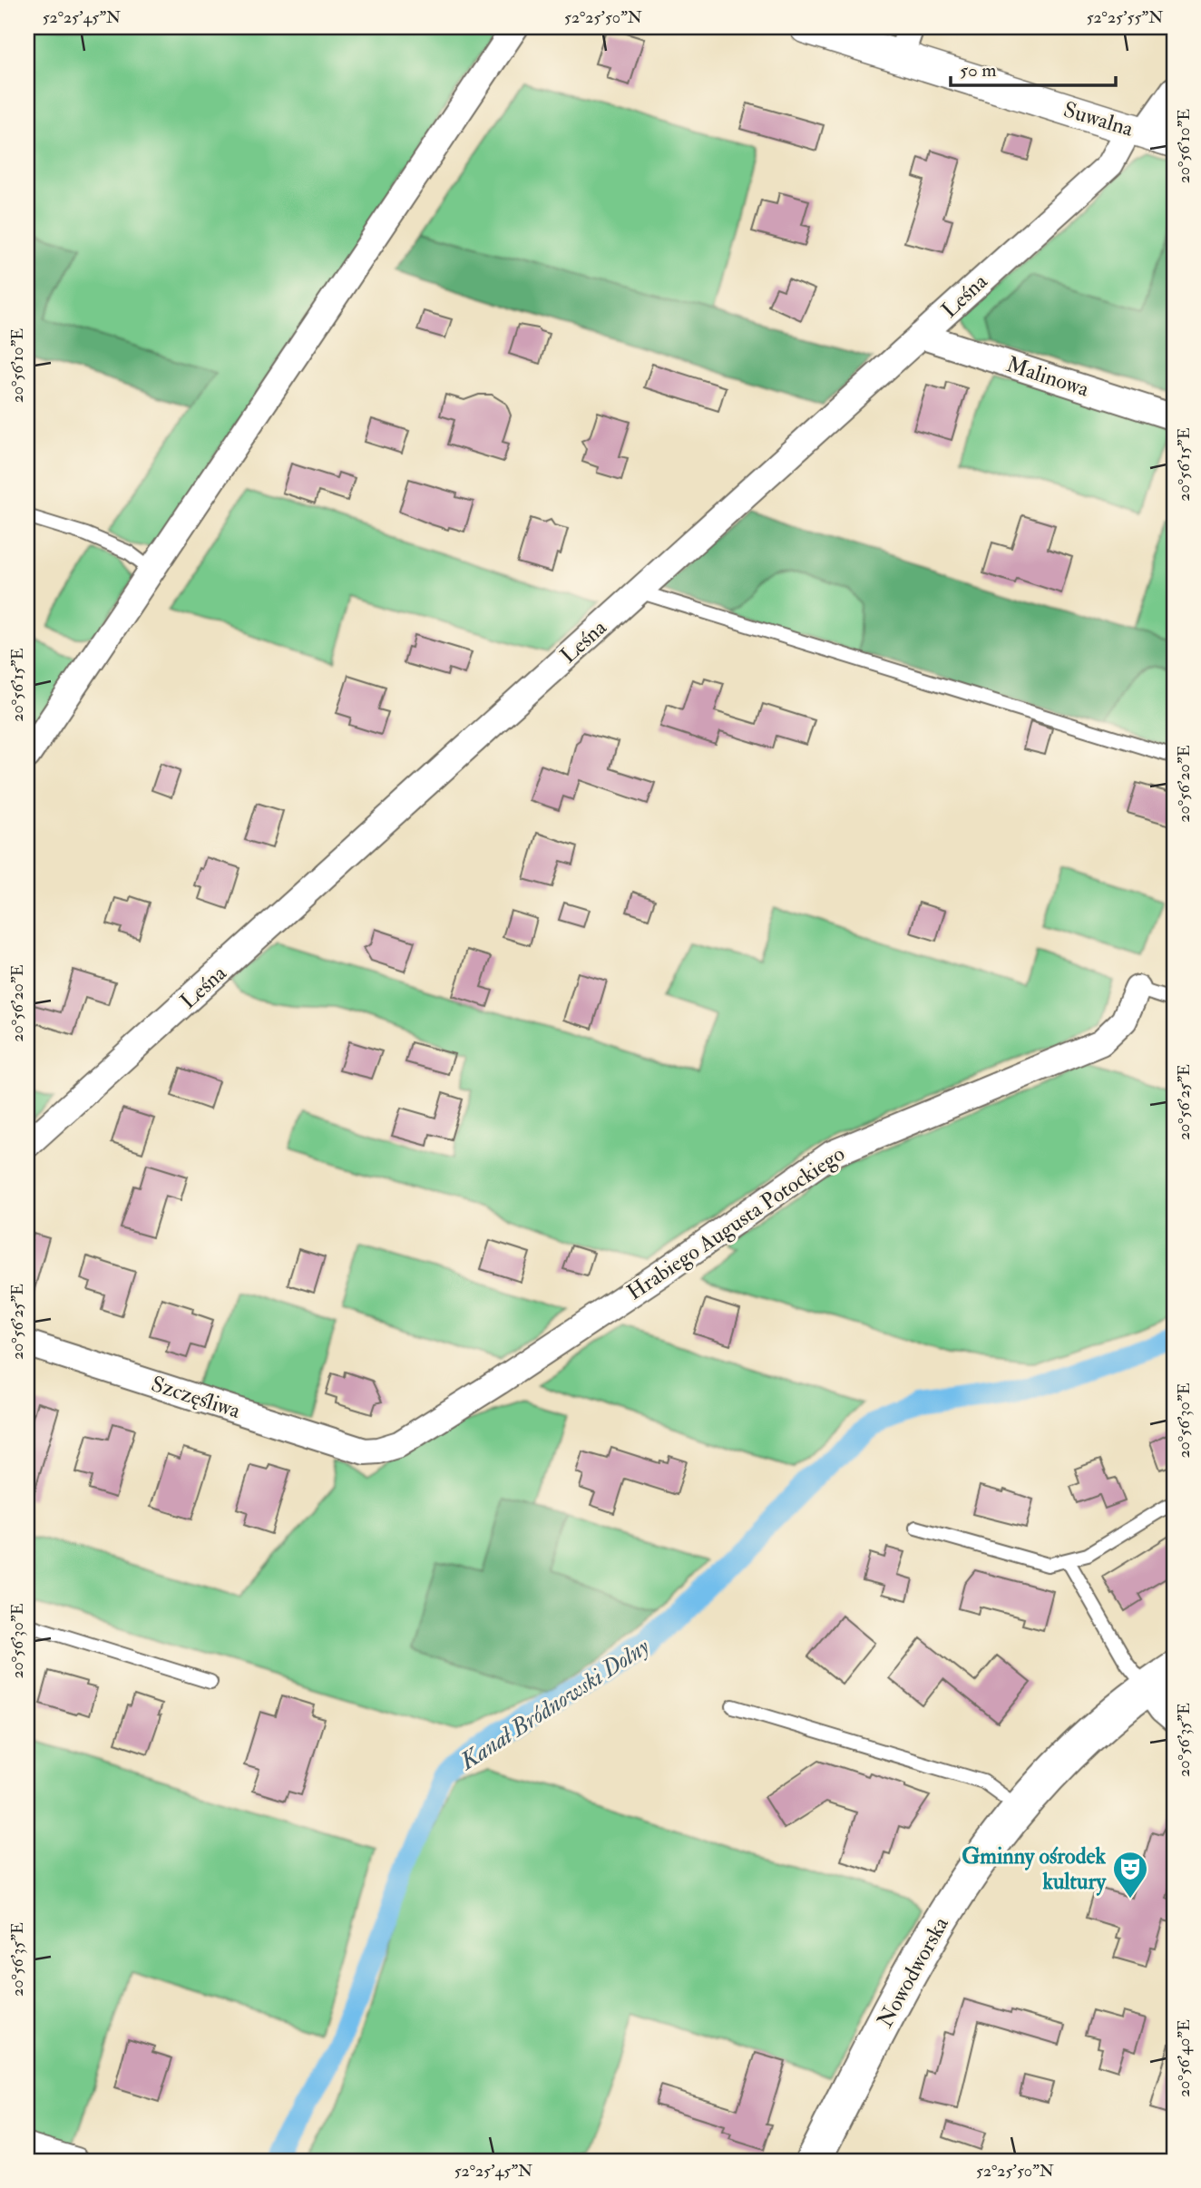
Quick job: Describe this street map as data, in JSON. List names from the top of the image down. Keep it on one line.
{"streets":{"main road":["Nowodworska"],"street":["Suwalna","Leśna","Malinowa","Hrabiego Augusta Potockiego","Szczęśliwa"]},"crossings":[["Suwalna","Leśna"],["Leśna","Malinowa"],["Hrabiego Augusta Potockiego","Szczęśliwa"]],"water":["Kanał Bródnowski Dolny"],"places":{"theatre":["Gminny ośrodek kultury"]},"scale_bar":"50 m","coordinates":["52°25'45\"N","52°25'50\"N","52°25'55\"N","20°56'10\"E","20°56'15\"E","20°56'20\"E","20°56'25\"E","20°56'30\"E","20°56'35\"E","20°56'40\"E"]}
